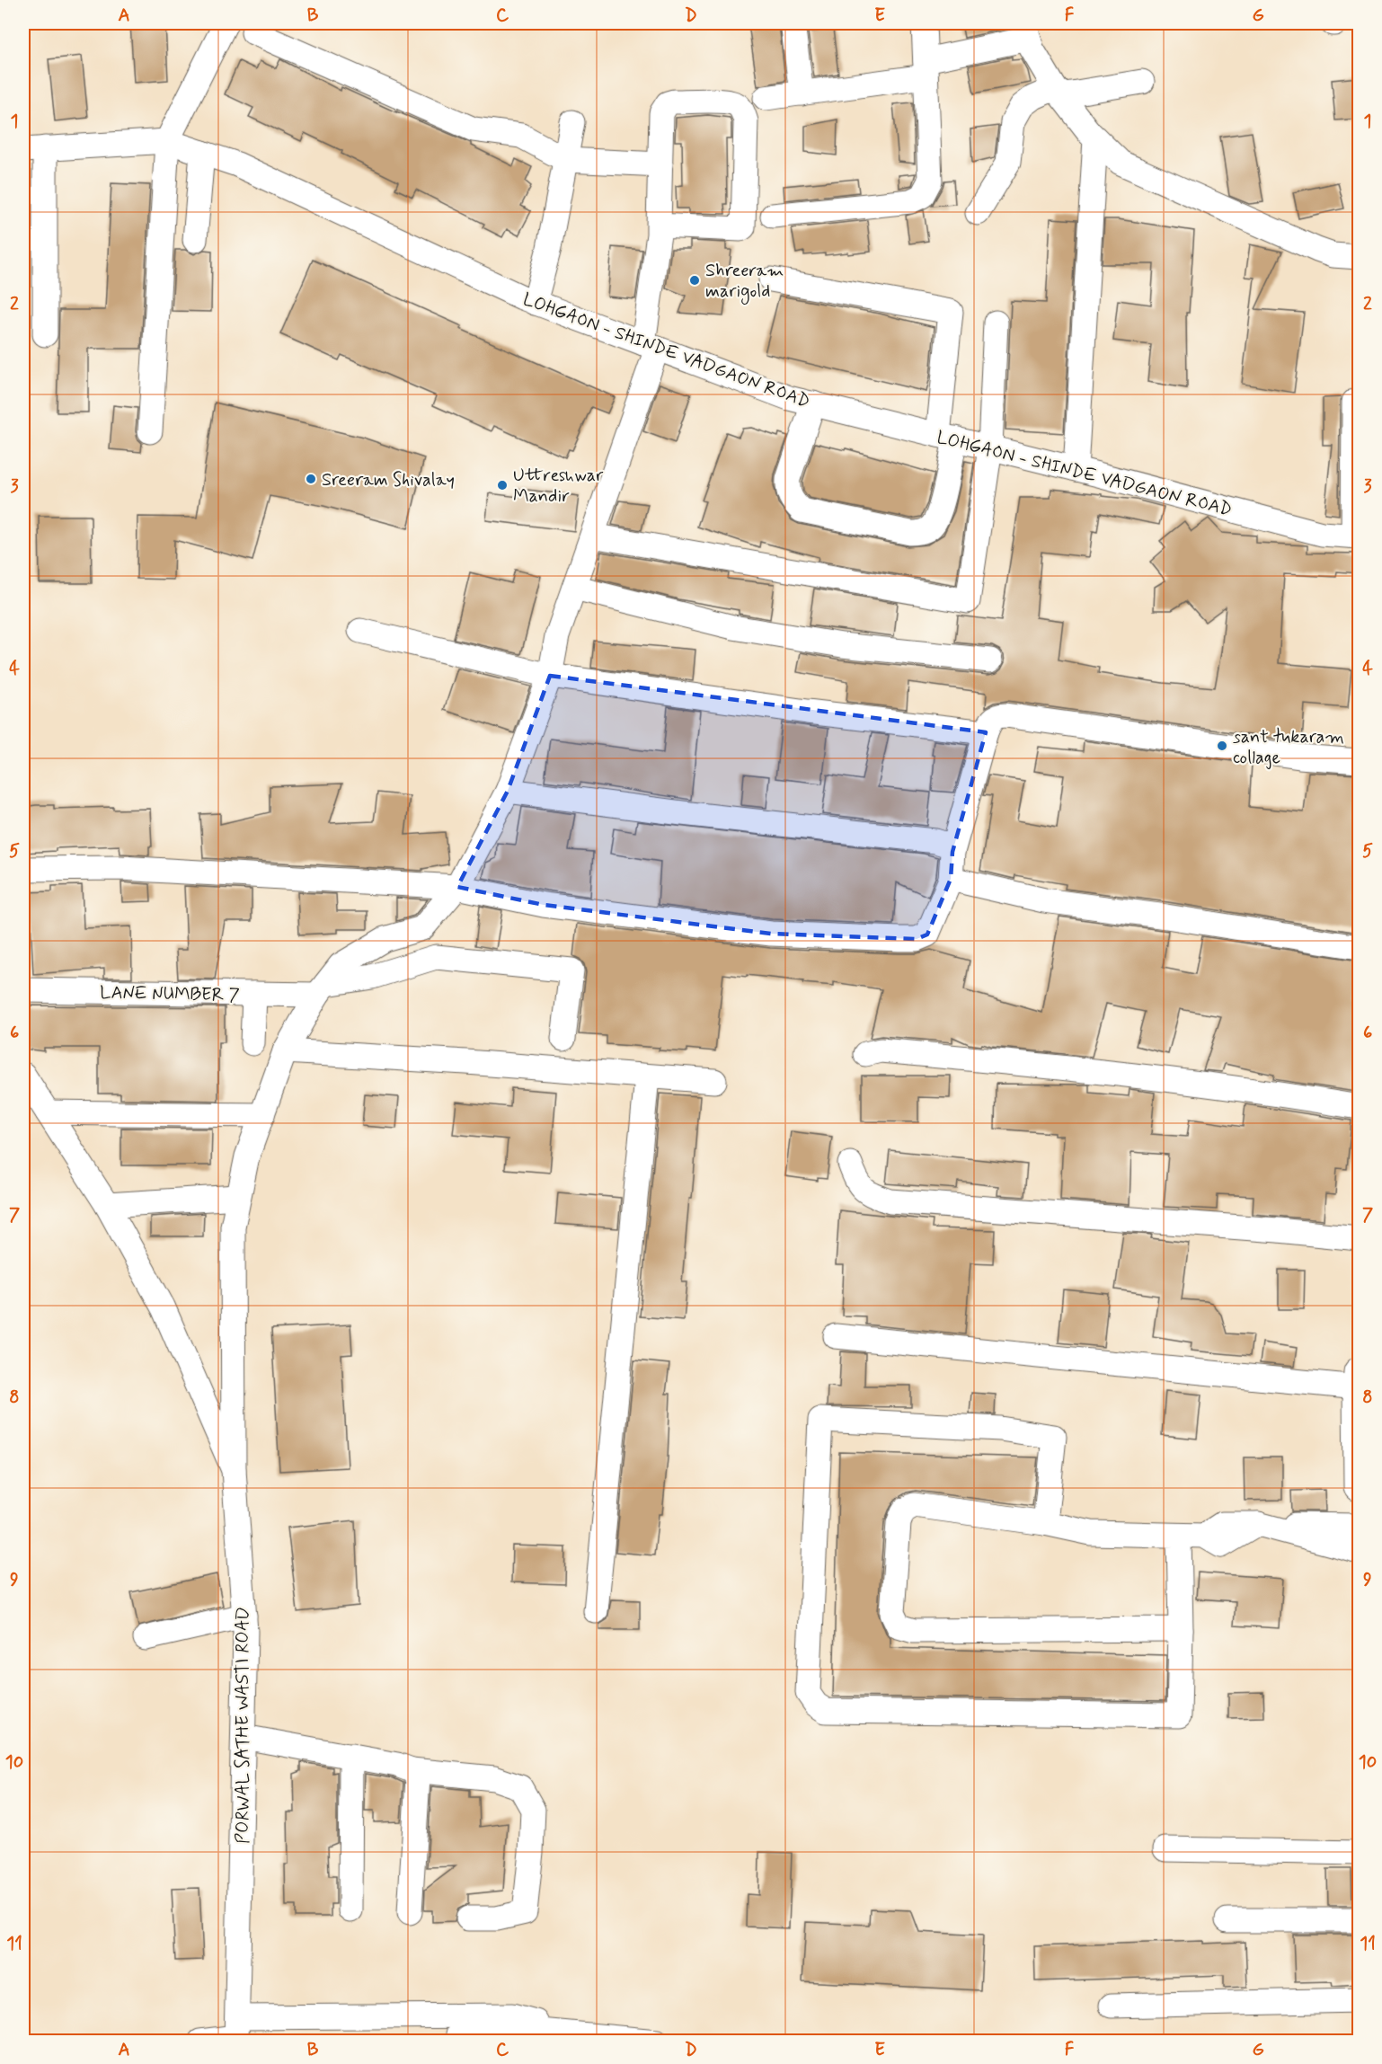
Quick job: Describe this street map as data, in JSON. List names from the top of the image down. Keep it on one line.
{"streets":{"street":["LOHGAON - SHINDE VADGAON ROAD","LANE NUMBER 7","PORWAL SATHE WASTI ROAD"]},"places":["Shreeram marigold","Sreeram Shivalay","Uttreshwar Mandir","sant tukaram collage"],"grid":{"columns":["A","B","C","D","E","F","G"],"rows":["1","2","3","4","5","6","7","8","9","10","11"]}}
